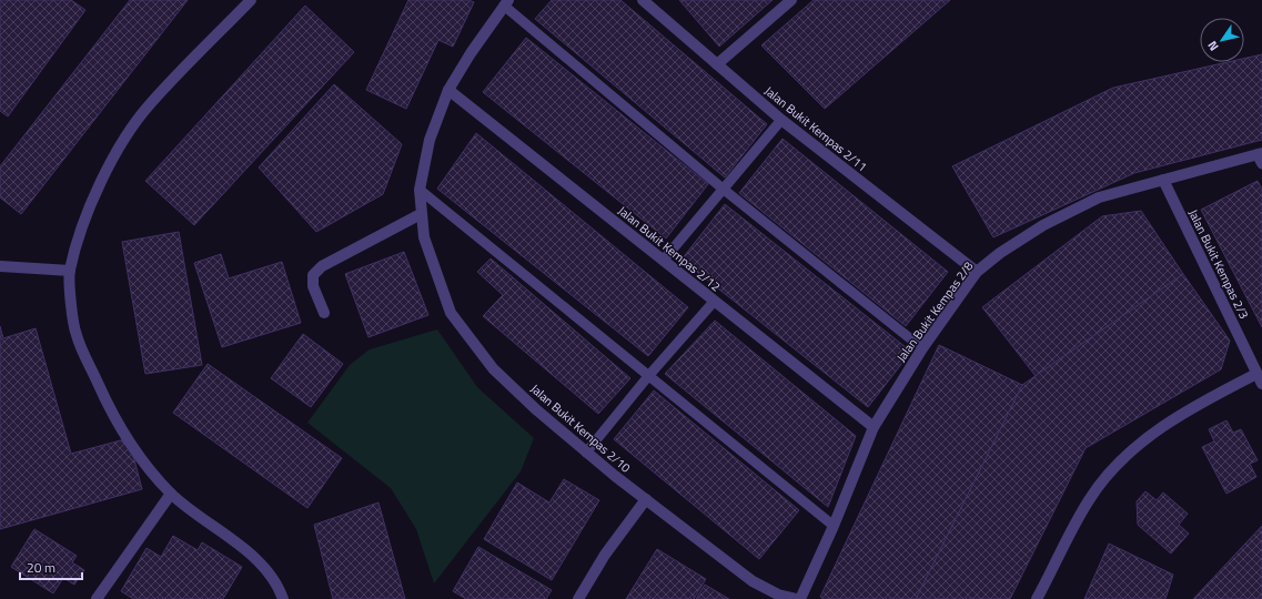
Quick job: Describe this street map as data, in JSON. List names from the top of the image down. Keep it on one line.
{"streets":{"street":["Jalan Bukit Kempas 2/11","Jalan Bukit Kempas 2/12","Jalan Bukit Kempas 2/3","Jalan Bukit Kempas 2/8","Jalan Bukit Kempas 2/10"]},"crossings":[["Jalan Bukit Kempas 2/11","Jalan Bukit Kempas 2/8"],["Jalan Bukit Kempas 2/12","Jalan Bukit Kempas 2/8"],["Jalan Bukit Kempas 2/12","Jalan Bukit Kempas 2/10"],["Jalan Bukit Kempas 2/3","Jalan Bukit Kempas 2/8"],["Jalan Bukit Kempas 2/8","Jalan Bukit Kempas 2/10"]],"scale_bar":"20 m","north":"bottom left"}
